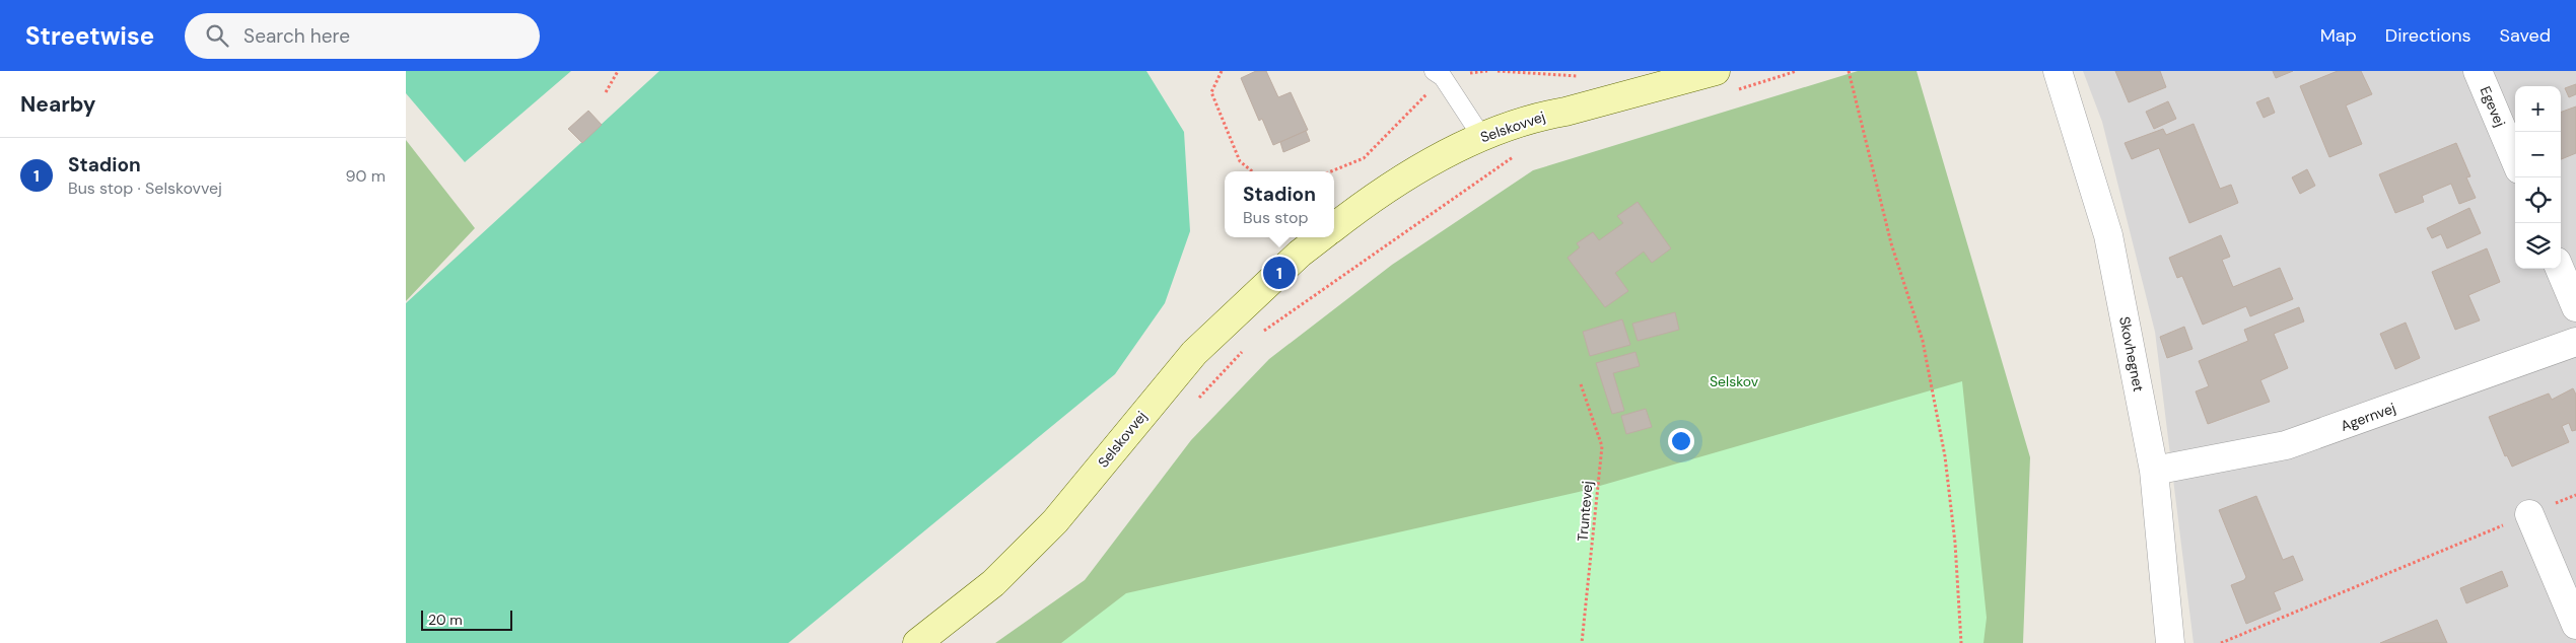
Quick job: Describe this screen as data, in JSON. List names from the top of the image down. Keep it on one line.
{"streets":{"street":["Egevej","Selskovvej","Skovhegnet","Agernvej"],"path":["Truntevej"]},"crossings":[["Skovhegnet","Agernvej"]],"parks":["Selskov"],"scale_bar":"20 m","page":{"header":"Streetwise","search":"Search here","nav":["Map","Directions","Saved"],"heading":"Nearby","map_buttons":["+","−"],"list":[{"mark":"1","name":"Stadion","note":"Bus stop · Selskovvej","value":"90 m"}],"popup":["Stadion","Bus stop"],"pins":"1","scale":"20 m"}}
